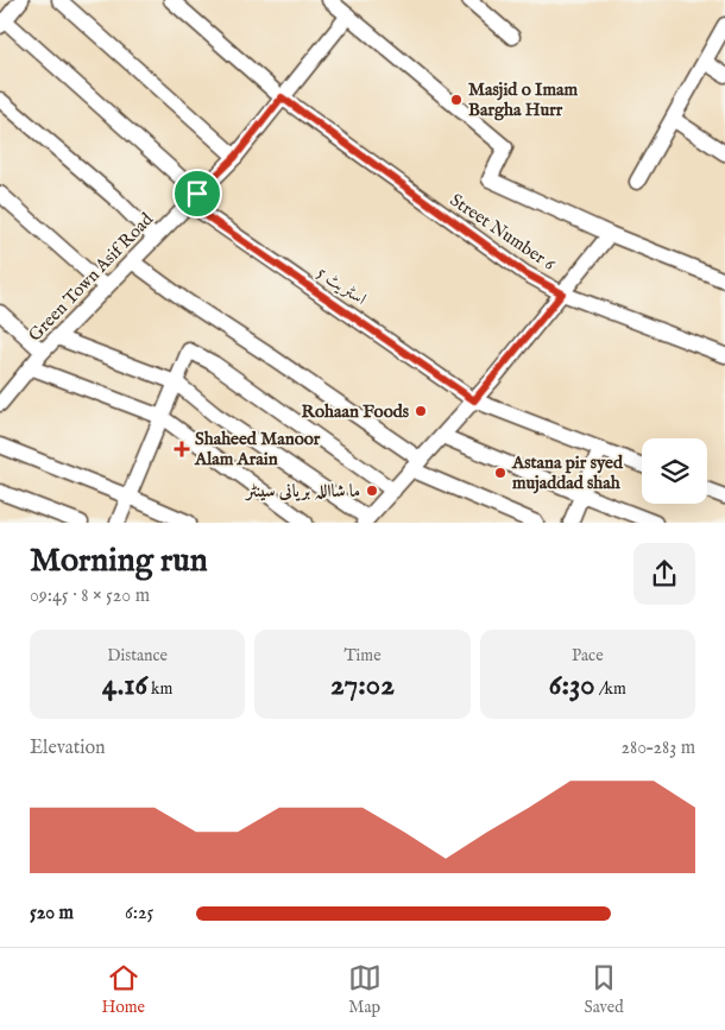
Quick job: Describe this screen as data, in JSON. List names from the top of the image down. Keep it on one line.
{"streets":{"street":["Street Number 6","Green Town Asif Road","اسٹریٹ 5"]},"crossings":[["Street Number 6","Green Town Asif Road"],["Green Town Asif Road","اسٹریٹ 5"]],"places":{"other":["Masjid o Imam Bargha Hurr","Rohaan Foods","Astana pir syed mujaddad shah","ما شااللہ بریانی سینٹر"],"health":["Shaheed Manoor Alam Arain"]},"page":{"heading":["Morning run","09:45 · 8 × 520 m"],"stats":[["Distance","4.16 km"],["Time","27:02"],["Pace","6:30 /km"]],"chart":["Elevation","280–283 m"],"list":[{"name":"520 m","note":"6:25"}],"tabs":["Home","Map","Saved"]}}
